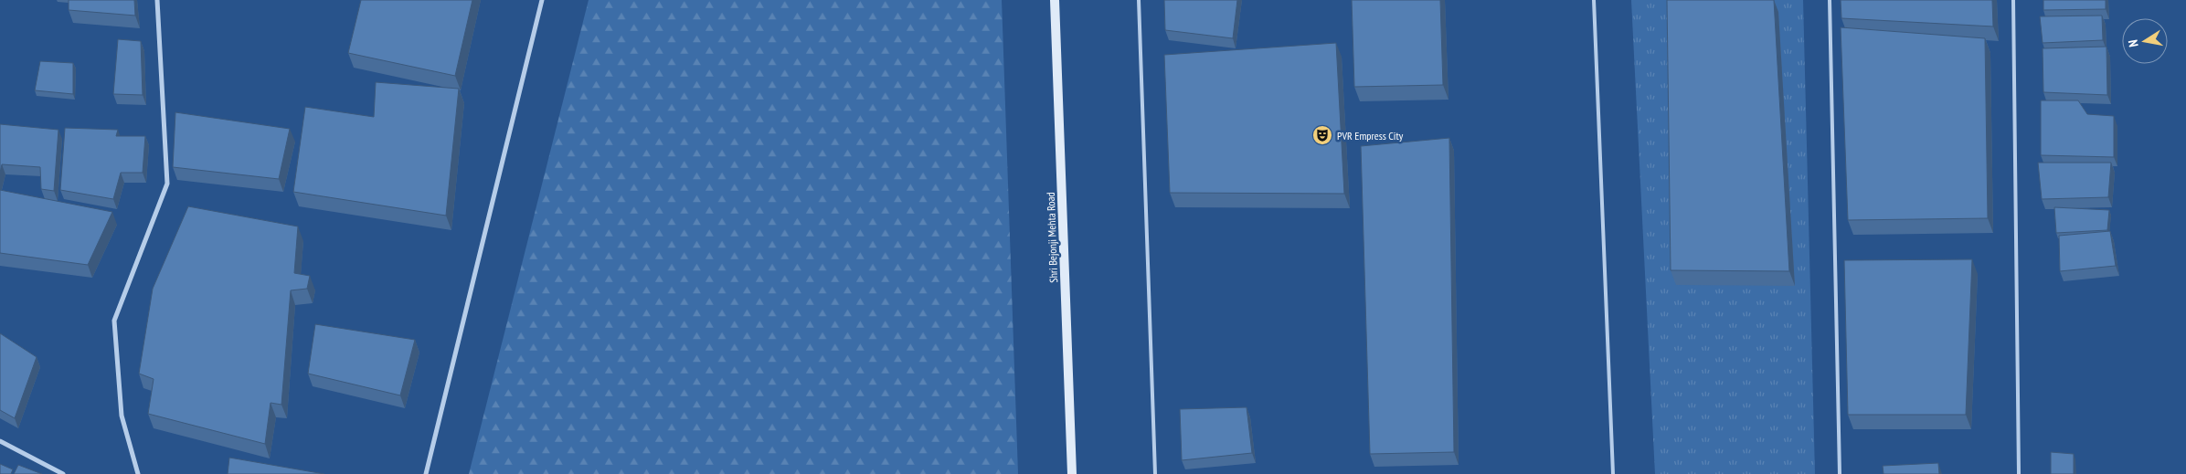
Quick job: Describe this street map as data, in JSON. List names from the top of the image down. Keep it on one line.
{"streets":{"main road":["Shri Bejonji Mehta Road"]},"places":{"theatre":["PVR Empress City"]},"north":"left"}
